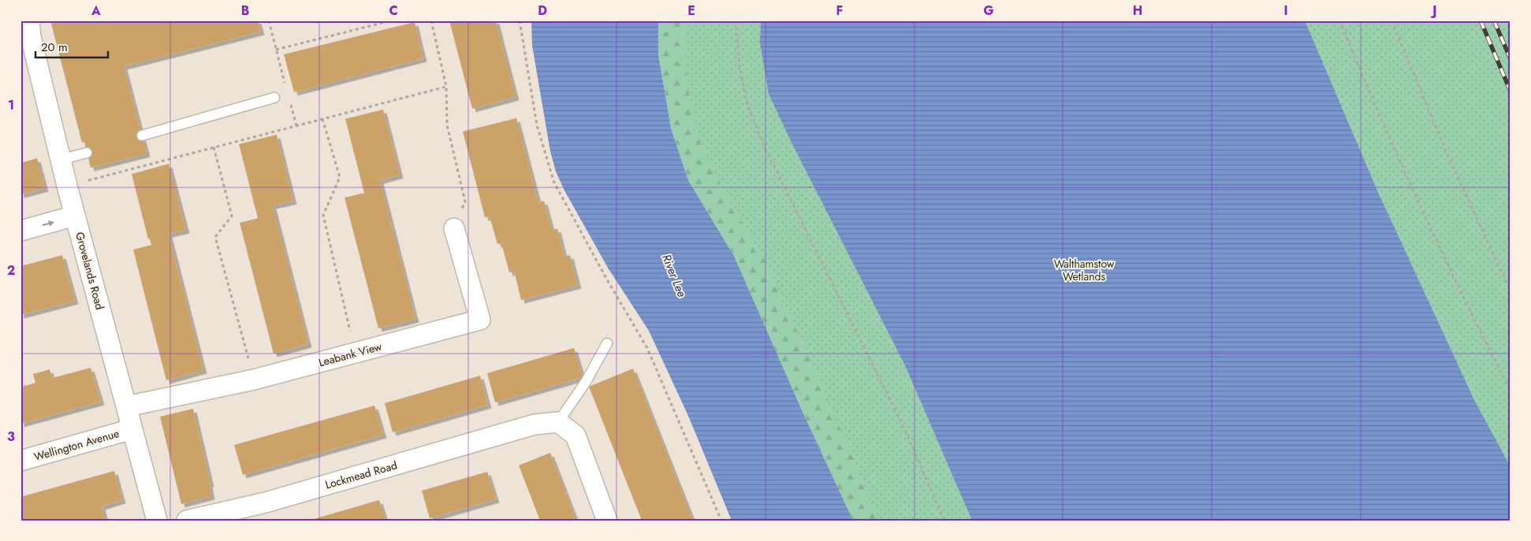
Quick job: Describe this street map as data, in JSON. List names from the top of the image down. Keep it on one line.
{"streets":{"street":["Grovelands Road","Leabank View","Wellington Avenue","Lockmead Road"]},"crossings":[["Grovelands Road","Leabank View"],["Grovelands Road","Wellington Avenue"]],"water":["River Lee"],"parks":["Walthamstow Wetlands"],"scale_bar":"20 m","grid":{"columns":["A","B","C","D","E","F","G","H","I","J"],"rows":["1","2","3"]}}
